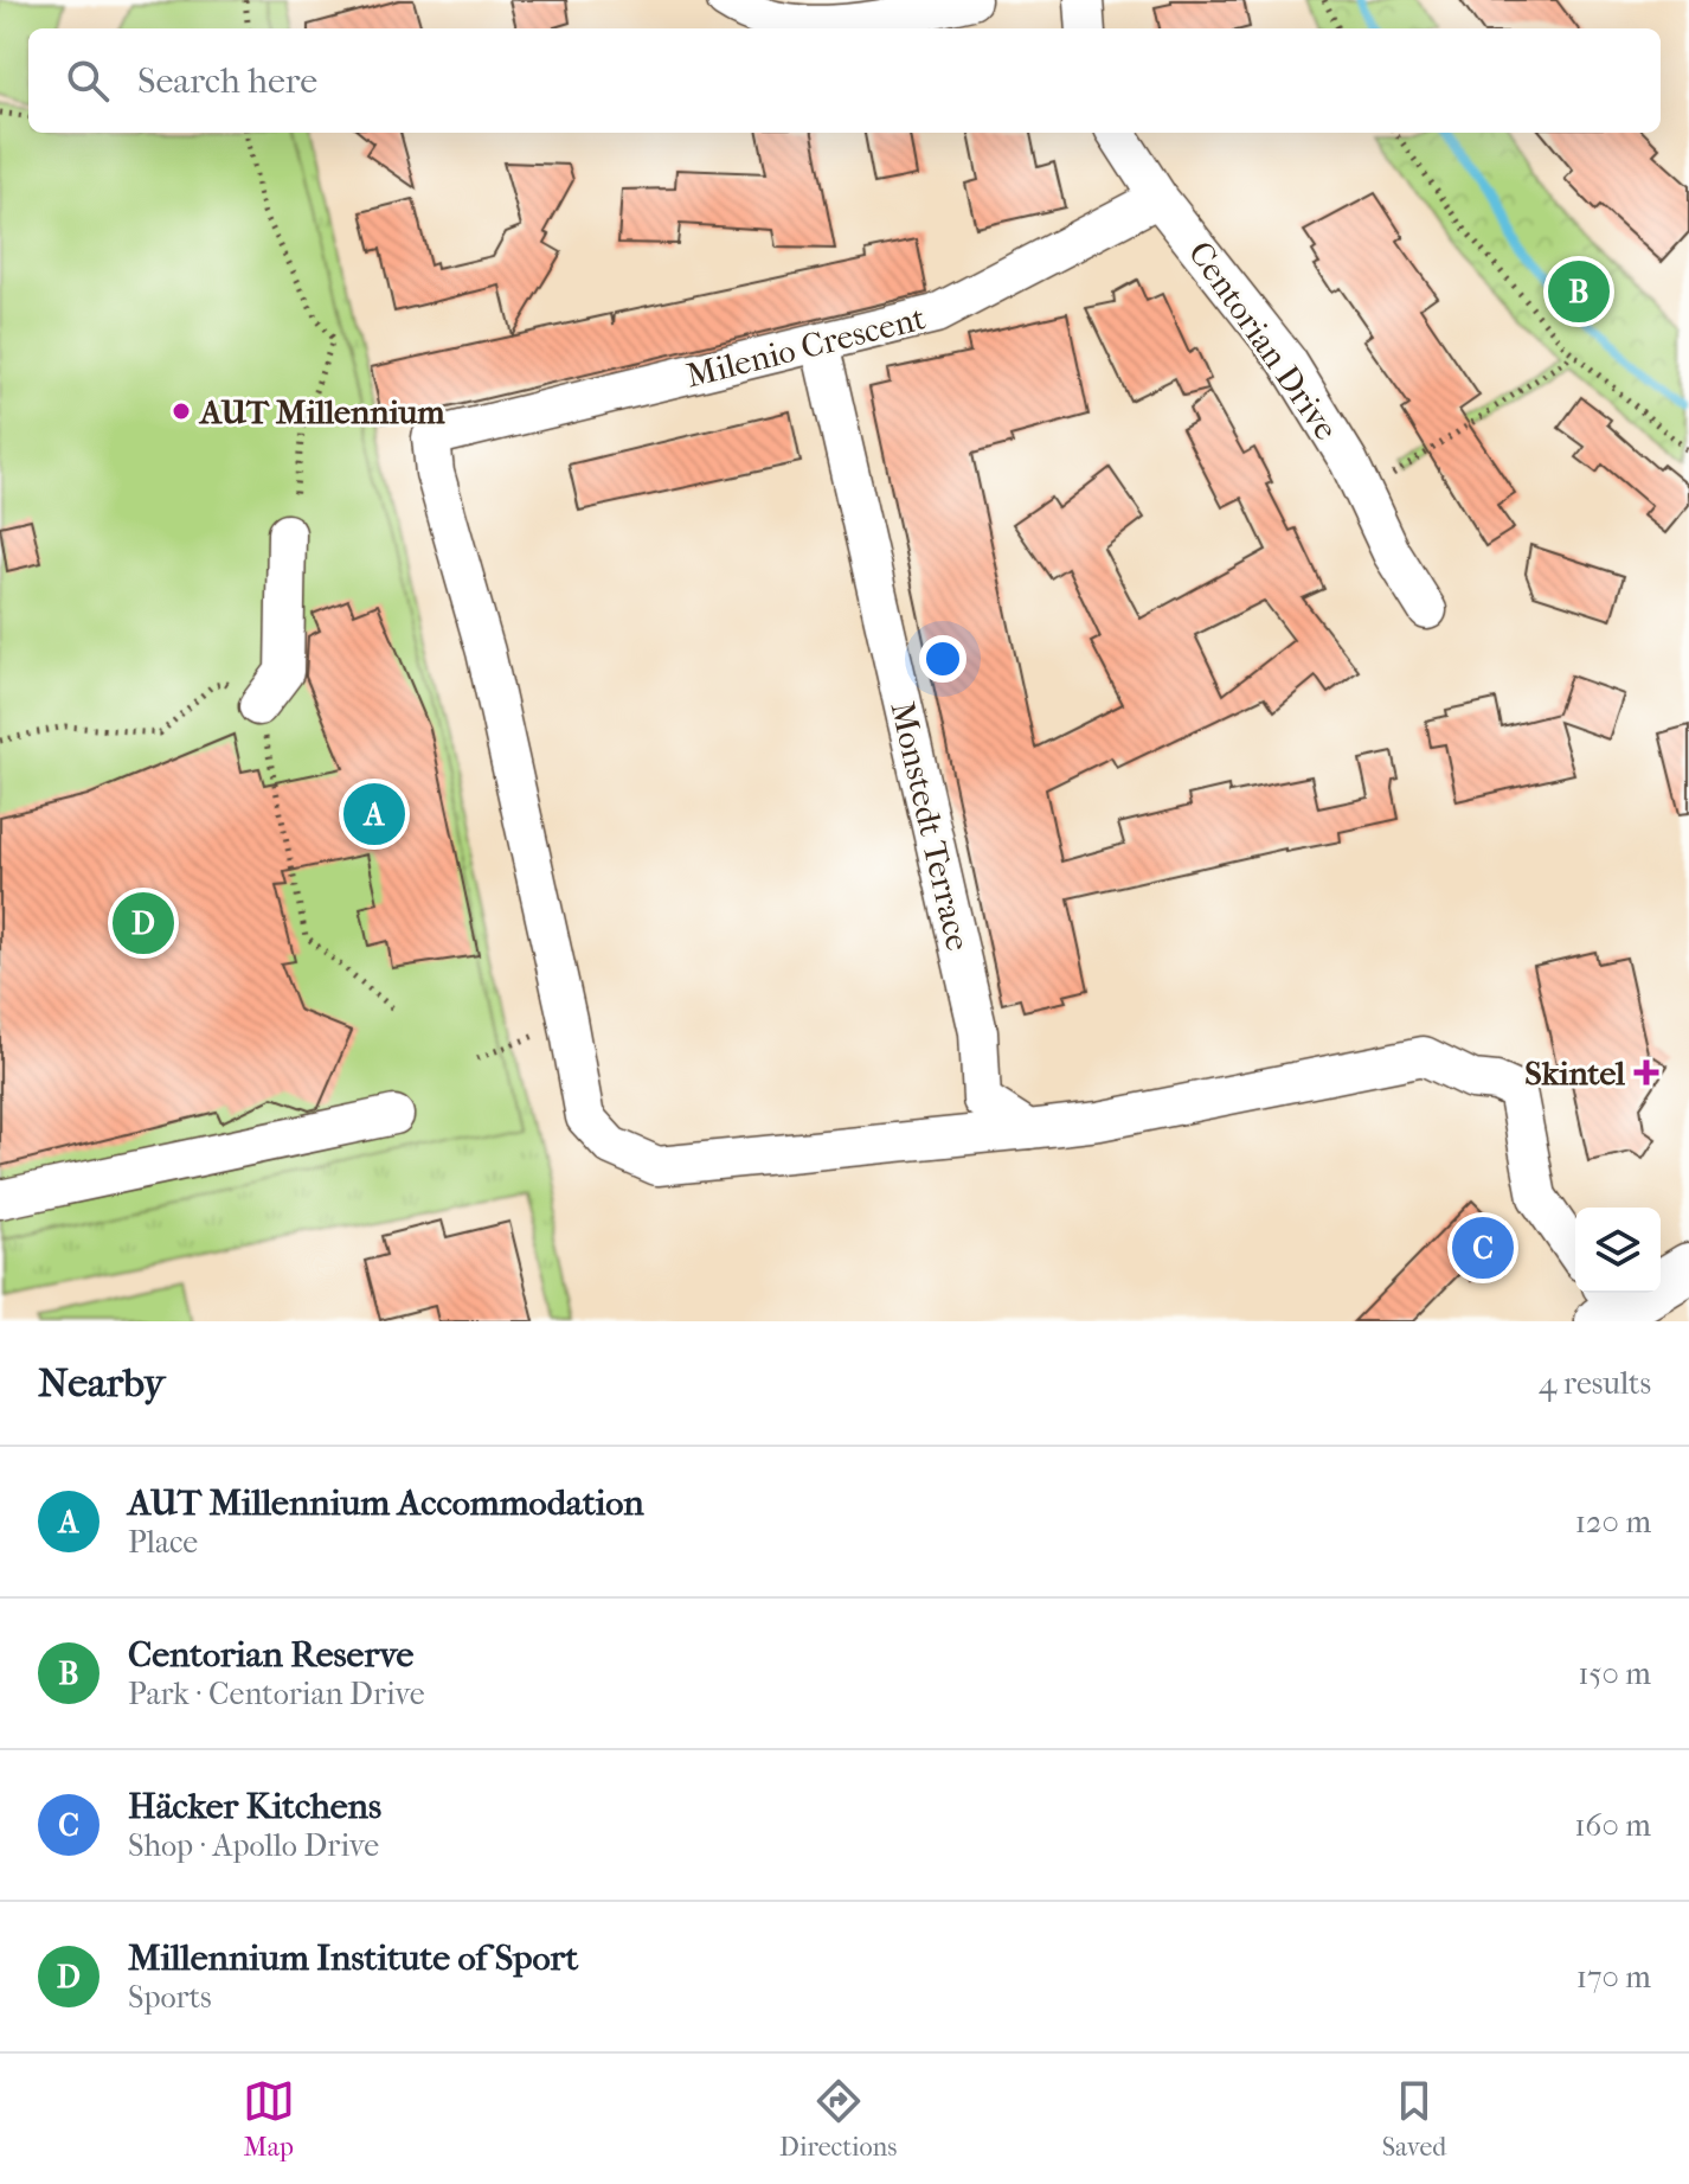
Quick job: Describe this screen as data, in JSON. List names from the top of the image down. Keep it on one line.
{"streets":{"street":["Centorian Drive","Milenio Crescent","Monstedt Terrace"]},"crossings":[["Centorian Drive","Milenio Crescent"],["Milenio Crescent","Monstedt Terrace"]],"places":{"other":["AUT Millennium"],"health":["Skintel"]},"page":{"search":"Search here","pins":["B","A","D","C"],"heading":["Nearby","4 results"],"list":[{"mark":"A","name":"AUT Millennium Accommodation","note":"Place","value":"120 m"},{"mark":"B","name":"Centorian Reserve","note":"Park · Centorian Drive","value":"150 m"},{"mark":"C","name":"Häcker Kitchens","note":"Shop · Apollo Drive","value":"160 m"},{"mark":"D","name":"Millennium Institute of Sport","note":"Sports","value":"170 m"}],"nav":["Map","Directions","Saved"]}}
